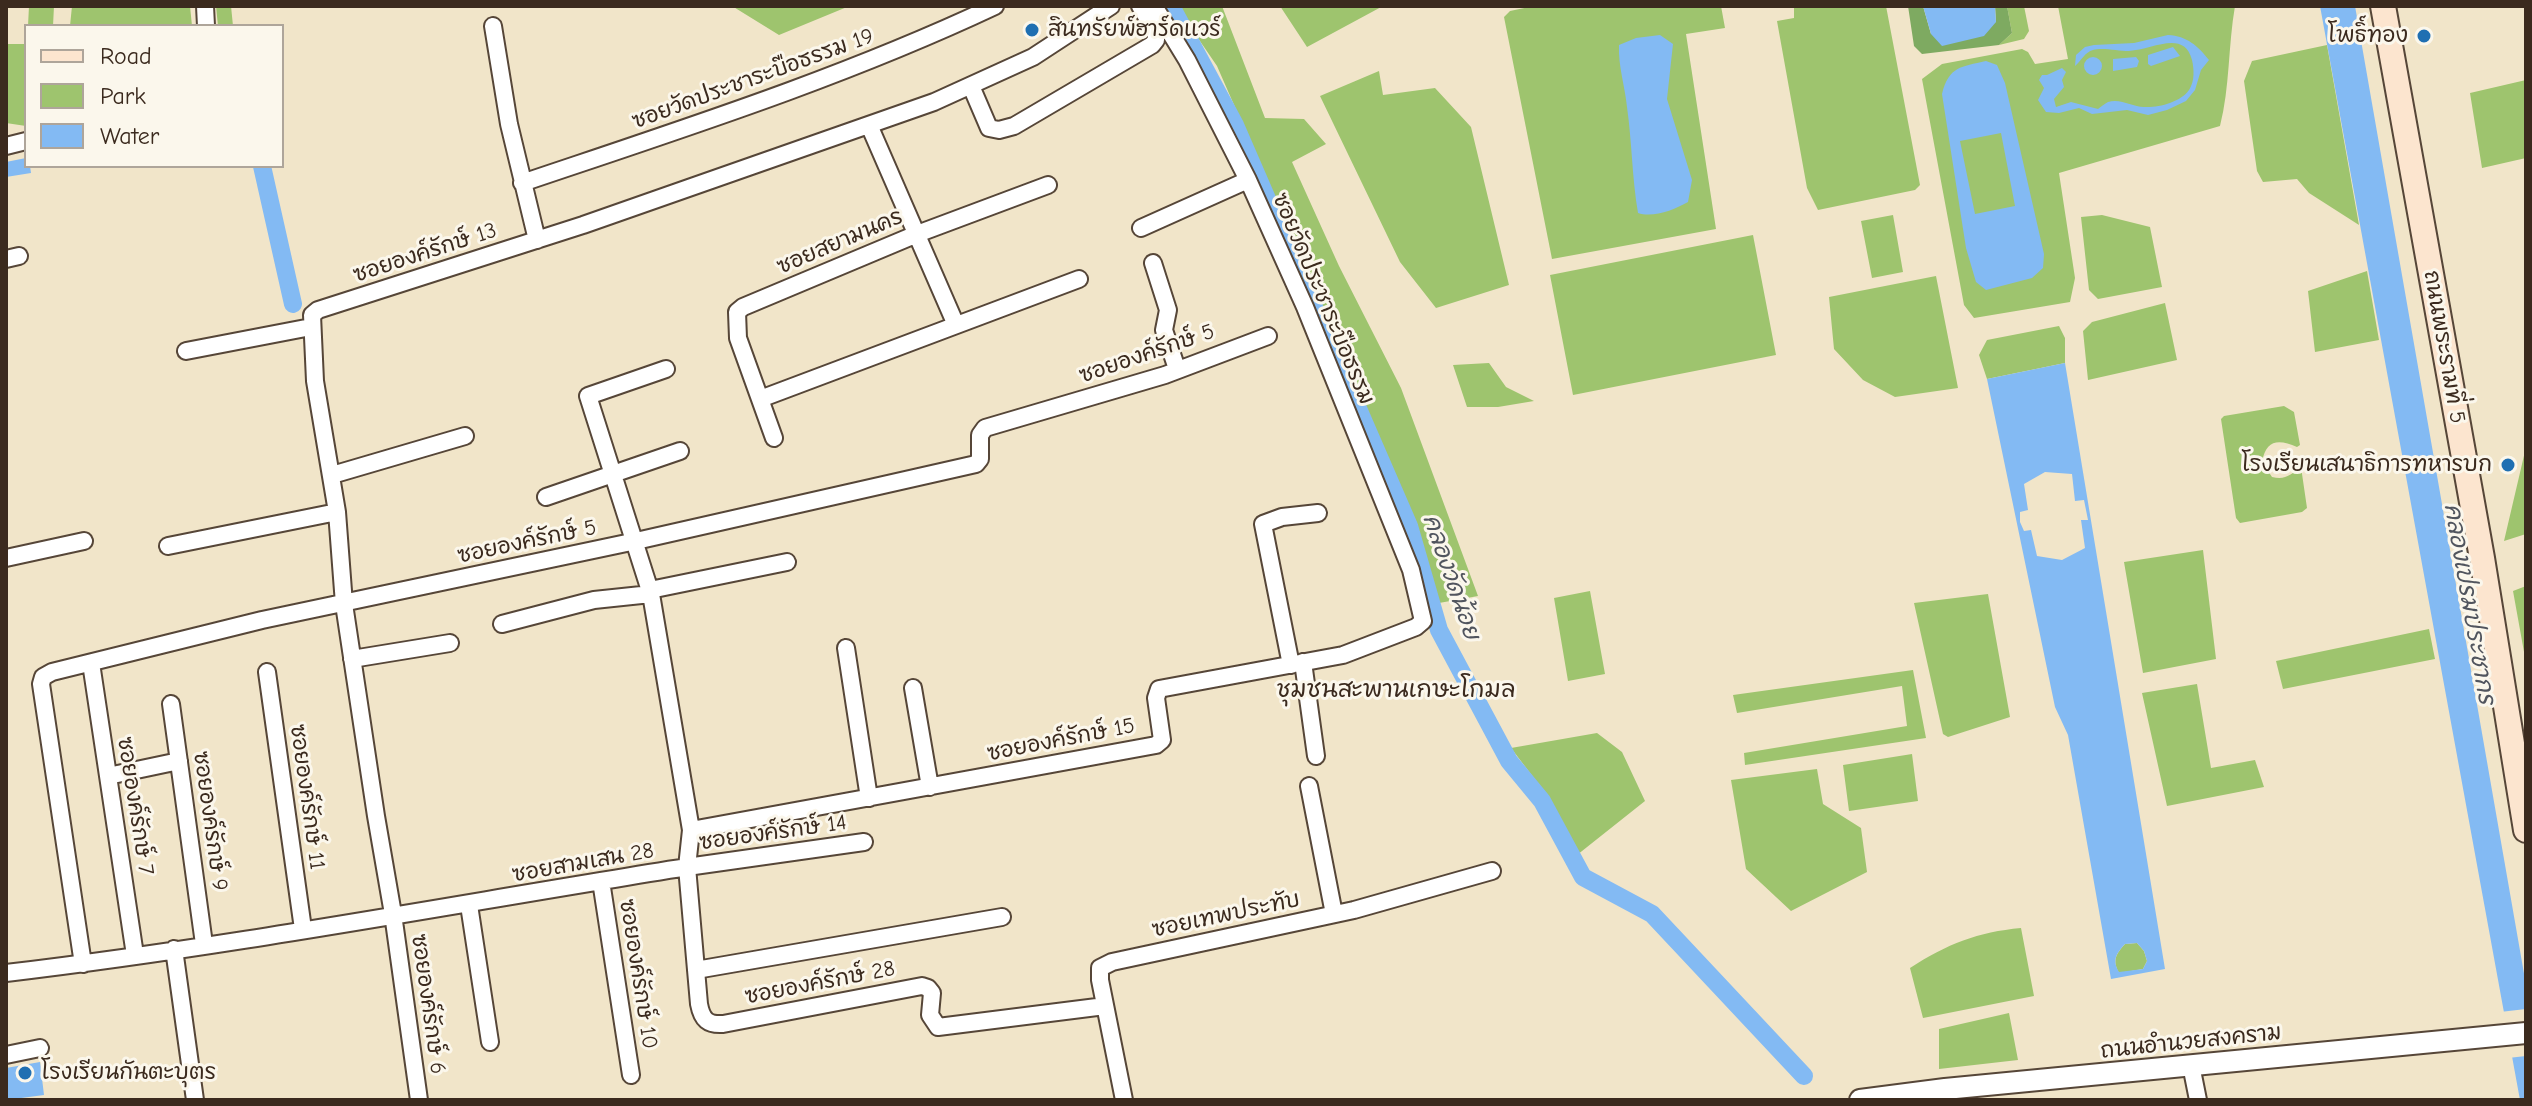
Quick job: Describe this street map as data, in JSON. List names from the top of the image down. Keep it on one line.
{"streets":{"main road":["ถนนพระรามที่ 5"],"street":["ซอยวัดประชาระบือธรรม 19","ซอยสยามนคร","ซอยองค์รักษ์ 13","ซอยวัดประชาระบือธรรม","ซอยองค์รักษ์ 5","ซอยองค์รักษ์ 15","ซอยองค์รักษ์ 11","ซอยองค์รักษ์ 7","ซอยองค์รักษ์ 9","ซอยองค์รักษ์ 14","ซอยสามเสน 28","ซอยเทพประทับ","ซอยองค์รักษ์ 10","ซอยองค์รักษ์ 28","ซอยองค์รักษ์ 6","ถนนอำนวยสงคราม"]},"crossings":[["ซอยวัดประชาระบือธรรม","ซอยองค์รักษ์ 15"],["ซอยองค์รักษ์ 5","ซอยองค์รักษ์ 7"],["ซอยองค์รักษ์ 5","ซอยสามเสน 28"],["ซอยองค์รักษ์ 15","ซอยสามเสน 28"],["ซอยองค์รักษ์ 11","ซอยสามเสน 28"],["ซอยองค์รักษ์ 7","ซอยสามเสน 28"],["ซอยองค์รักษ์ 9","ซอยสามเสน 28"],["ซอยองค์รักษ์ 14","ซอยสามเสน 28"],["ซอยองค์รักษ์ 14","ซอยองค์รักษ์ 28"],["ซอยสามเสน 28","ซอยองค์รักษ์ 10"],["ซอยสามเสน 28","ซอยองค์รักษ์ 28"],["ซอยสามเสน 28","ซอยองค์รักษ์ 6"],["ซอยเทพประทับ","ซอยองค์รักษ์ 28"]],"districts":["ชุมชนสะพานเกษะโกมล"],"water":["คลองวัดน้อย","คลองเปรมประชากร"],"places":["สินทรัยพ์ฮาร์ดแวร์","โพธิ์ทอง","โรงเรียนเสนาธิการทหารบก","โรงเรียนกันตะบุตร"],"legend":["Road","Park","Water"]}
